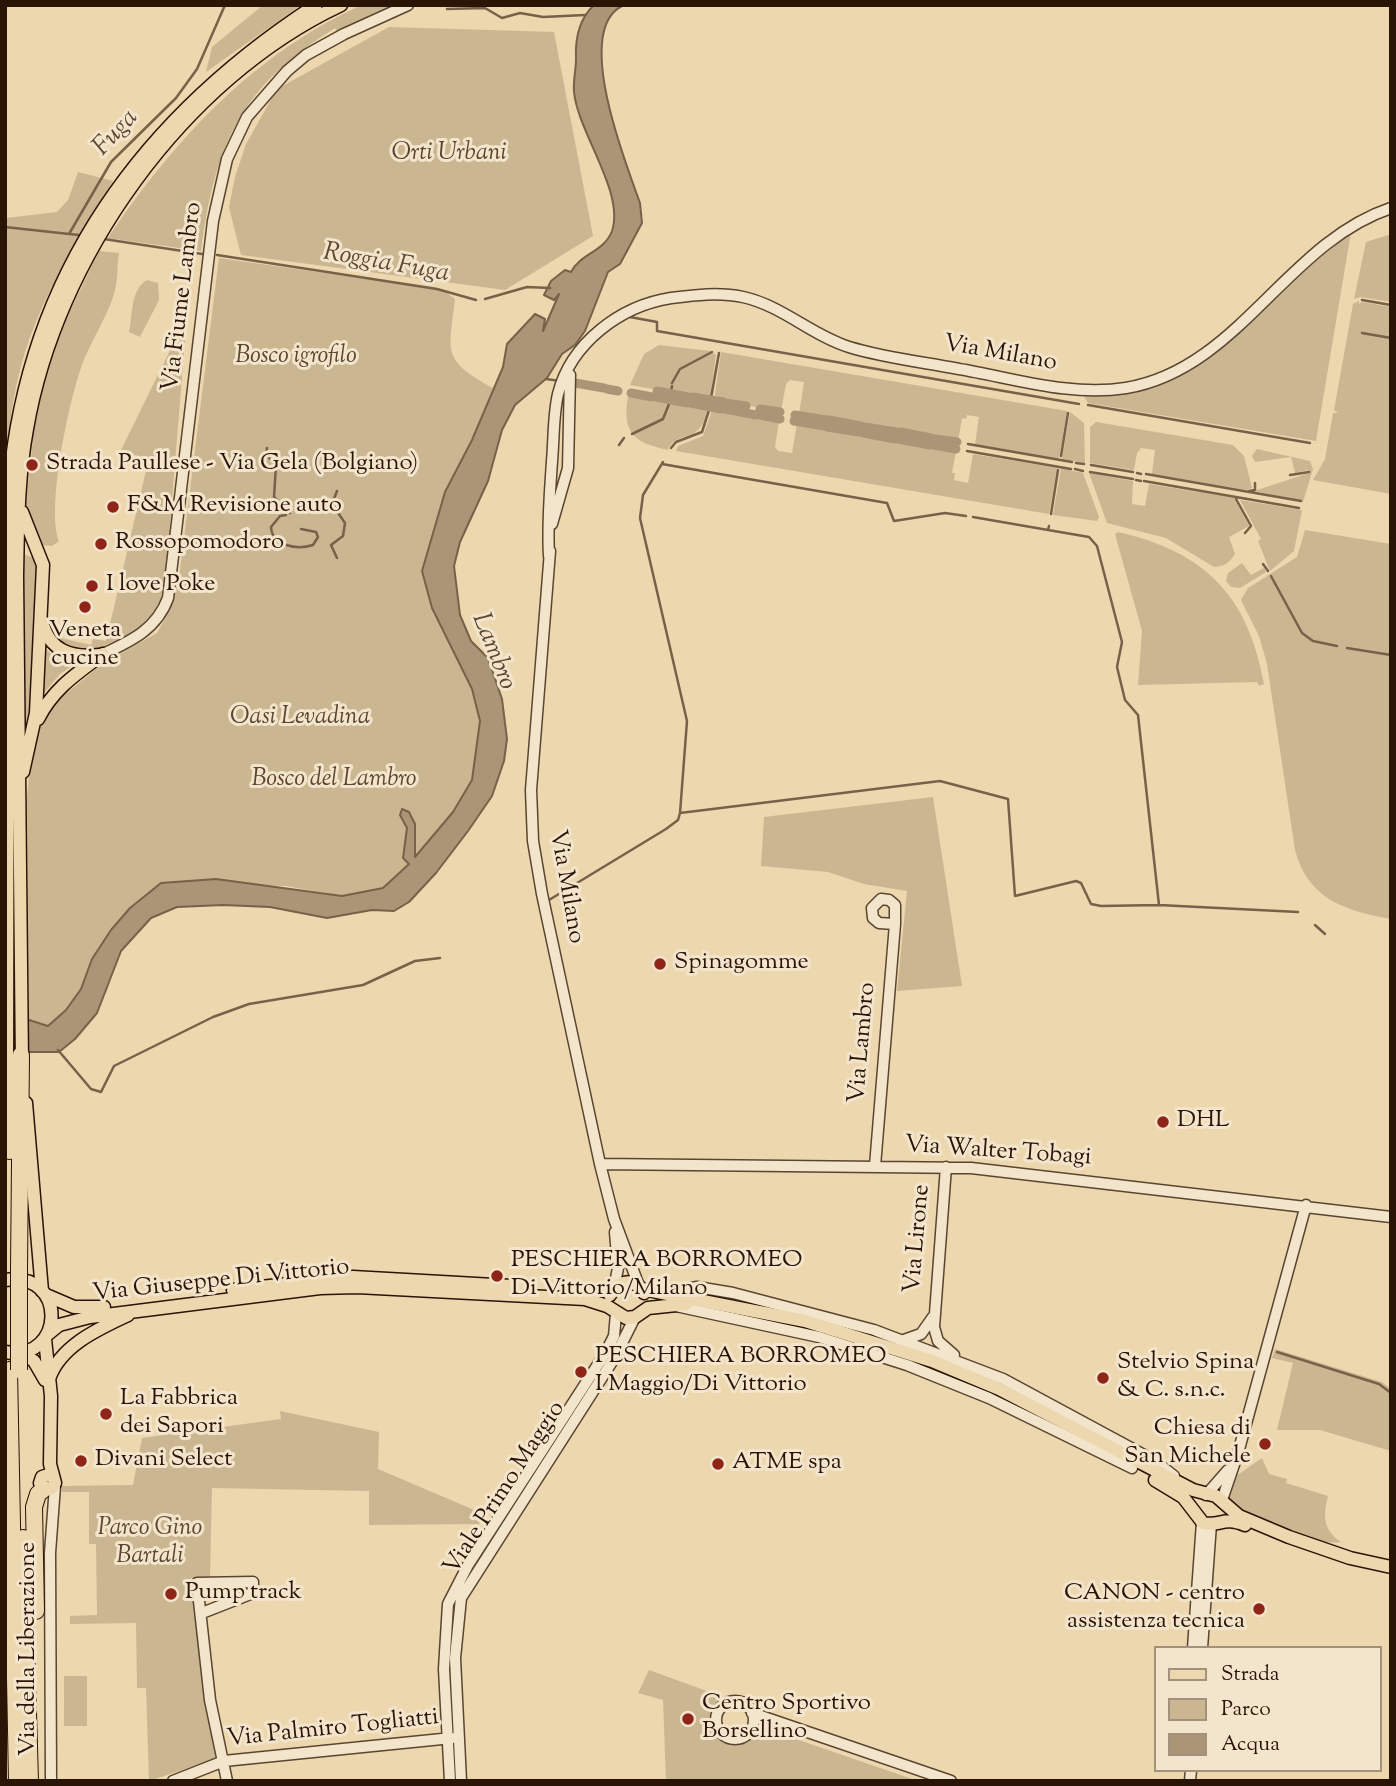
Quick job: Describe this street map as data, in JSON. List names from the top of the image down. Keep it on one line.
{"streets":{"main road":["Via Giuseppe Di Vittorio","Via della Liberazione"],"street":["Via Fiume Lambro","Via Milano","Via Lambro","Via Walter Tobagi","Via Lirone","Viale Primo Maggio","Via Palmiro Togliatti"]},"crossings":[["Via Milano","Via Walter Tobagi"],["Via Milano","Via Giuseppe Di Vittorio"],["Via Milano","Viale Primo Maggio"],["Via Lambro","Via Walter Tobagi"],["Via Walter Tobagi","Via Lirone"],["Via Lirone","Via Giuseppe Di Vittorio"],["Via Giuseppe Di Vittorio","Viale Primo Maggio"],["Via Giuseppe Di Vittorio","Via della Liberazione"],["Viale Primo Maggio","Via Palmiro Togliatti"]],"water":["Fuga","Roggia Fuga","Lambro"],"parks":["Orti Urbani","Bosco igrofilo","Oasi Levadina","Bosco del Lambro","Parco Gino Bartali"],"places":["Strada Paullese - Via Gela (Bolgiano)","F&M Revisione auto","Rossopomodoro","I love Poke","Veneta cucine","Spinagomme","DHL","PESCHIERA BORROMEO Di Vittorio/Milano","PESCHIERA BORROMEO I Maggio/Di Vittorio","Stelvio Spina & C. s.n.c.","La Fabbrica dei Sapori","Chiesa di San Michele","Divani Select","ATME spa","Pump track","CANON - centro assistenza tecnica","Centro Sportivo Borsellino"],"legend":["Strada","Parco","Acqua"]}
